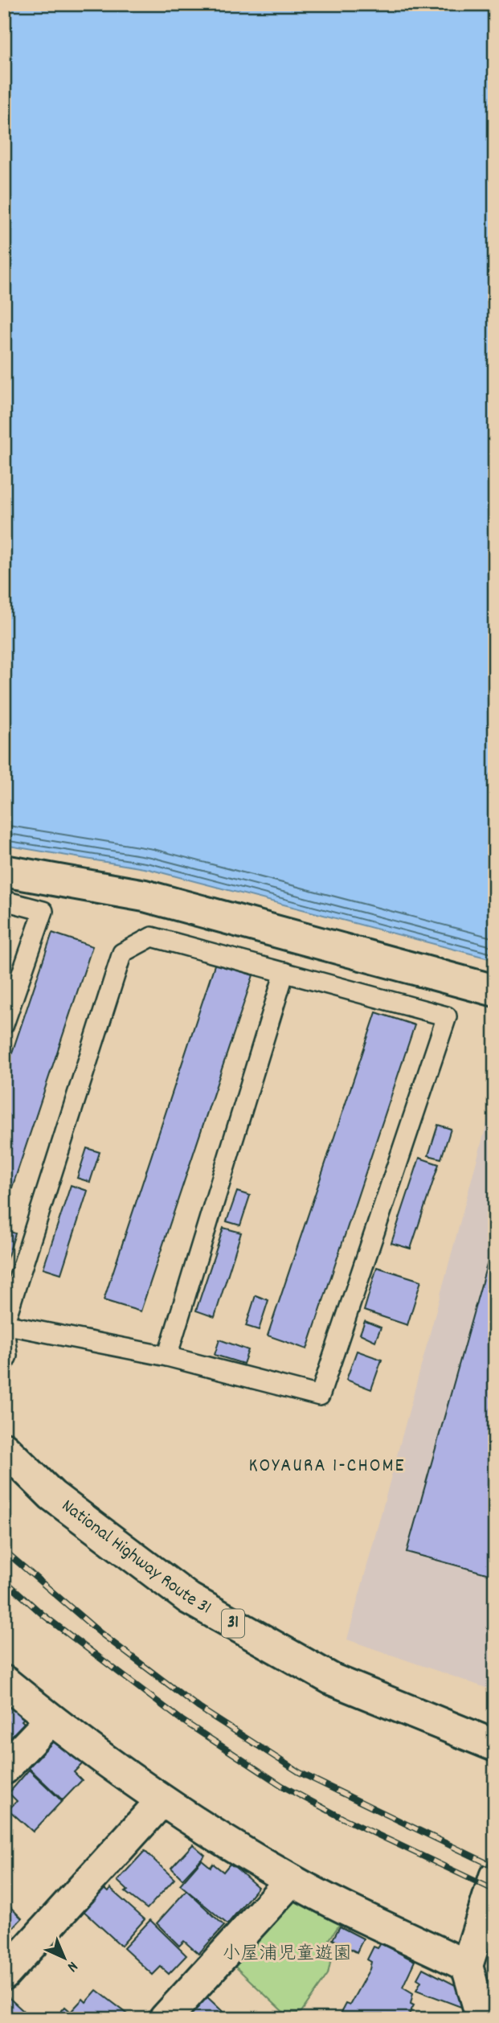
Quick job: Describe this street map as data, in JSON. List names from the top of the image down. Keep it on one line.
{"streets":{"main road":["National Highway Route 31","31"]},"districts":["KOYAURA 1-CHOME"],"parks":["小屋浦児童遊園"],"north":"bottom right"}
